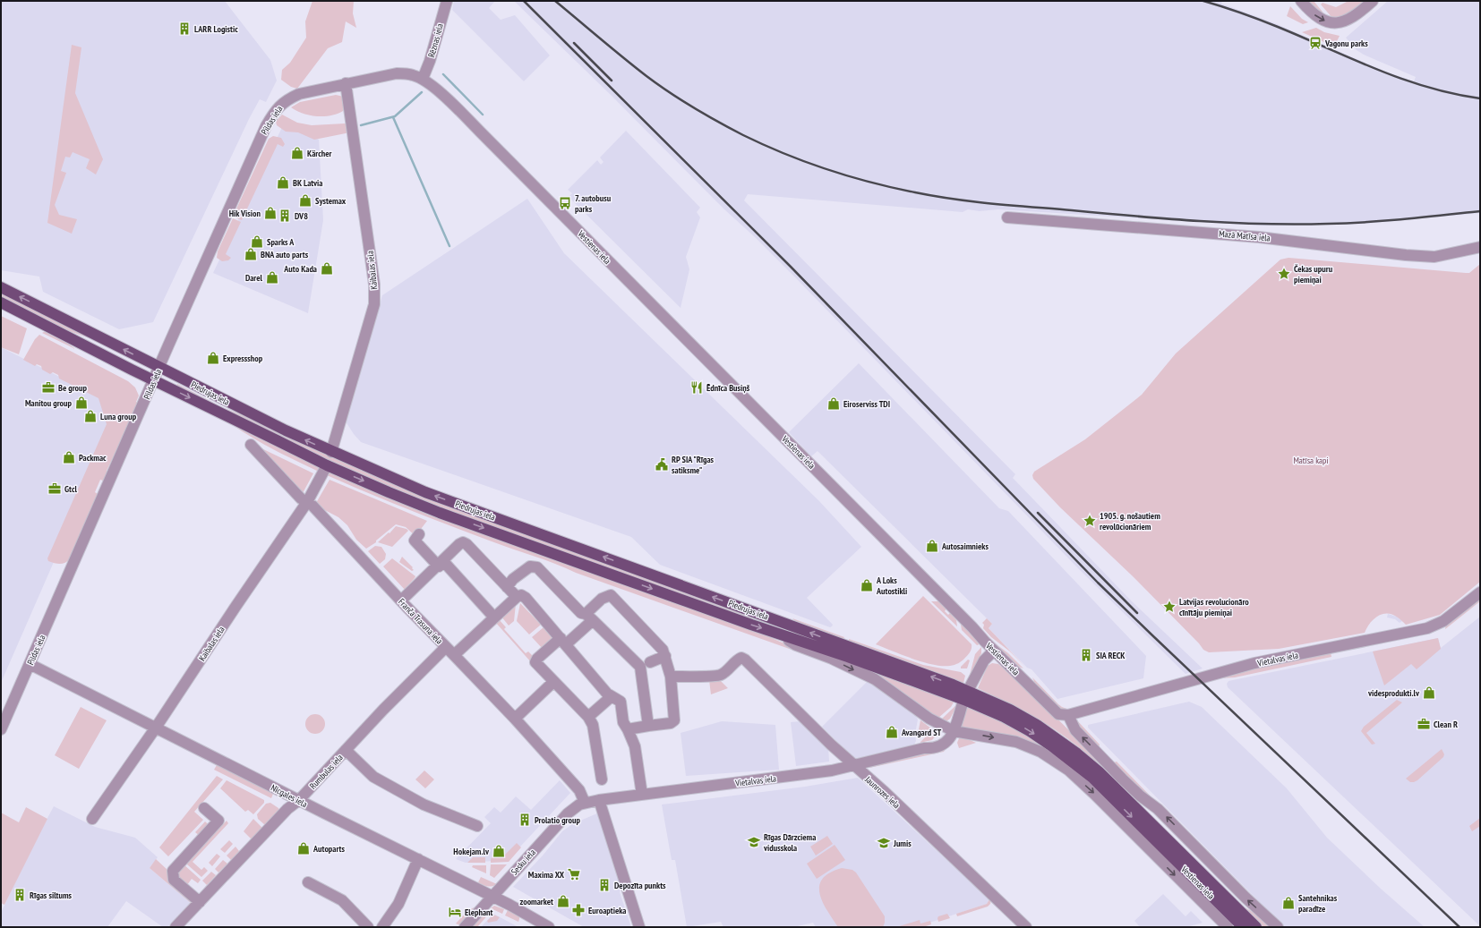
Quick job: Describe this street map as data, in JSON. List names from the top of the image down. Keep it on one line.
{"streets":{"main road":["Vestienas iela","Piedrujas iela"],"street":["Rēznas iela","Pildas iela","Mazā Matīsa iela","Kaibalas iela","Franča Trasuna iela","Vietalvas iela","Rumbulas iela","Jaunrozes iela","Nīcgales iela","Sesku iela"]},"crossings":[["Rēznas iela","Vestienas iela"],["Pildas iela","Vestienas iela"],["Pildas iela","Kaibalas iela"],["Pildas iela","Piedrujas iela"],["Pildas iela","Nīcgales iela"],["Vestienas iela","Kaibalas iela"],["Vestienas iela","Piedrujas iela"],["Vestienas iela","Vietalvas iela"],["Kaibalas iela","Piedrujas iela"],["Kaibalas iela","Franča Trasuna iela"],["Kaibalas iela","Nīcgales iela"],["Franča Trasuna iela","Vietalvas iela"],["Franča Trasuna iela","Rumbulas iela"],["Franča Trasuna iela","Sesku iela"],["Vietalvas iela","Jaunrozes iela"],["Vietalvas iela","Sesku iela"],["Rumbulas iela","Nīcgales iela"],["Nīcgales iela","Sesku iela"]],"parks":["Matīsa kapi"],"places":{"building":["LARR Logistic","DV8","SIA RECK","Prolatio group","Depozīta punkts","Rīgas siltums"],"station":["Vagonu parks"],"shop":["Kärcher","BK Latvia","Systemax","Hik Vision","Sparks A","BNA auto parts","Auto Kada","Darel","Expressshop","Manitou group","Eiroserviss TDI","Luna group","Packmac","Autosaimnieks","A Loks Autostikli","videsprodukti.lv","Avangard ST","Autoparts","Hokejam.lv","zoomarket","Santehnikas paradīze"],"bus stop":["7. autobusu parks"],"place":["Čekas upuru piemiņai","1905. g. nošautiem revolūcionāriem","Latvijas revolucionāro cīnītāju piemiņai"],"office":["Be group","Gtcl","Clean R"],"restaurant":["Ēdnīca Busiņš"],"public building":["RP SIA \"Rīgas satiksme\""],"school or university":["Rīgas Dārzciema vidusskola","Jumis"],"supermarket":["Maxima XX"],"pharmacy":["Euroaptieka"],"hotel":["Elephant"]}}
